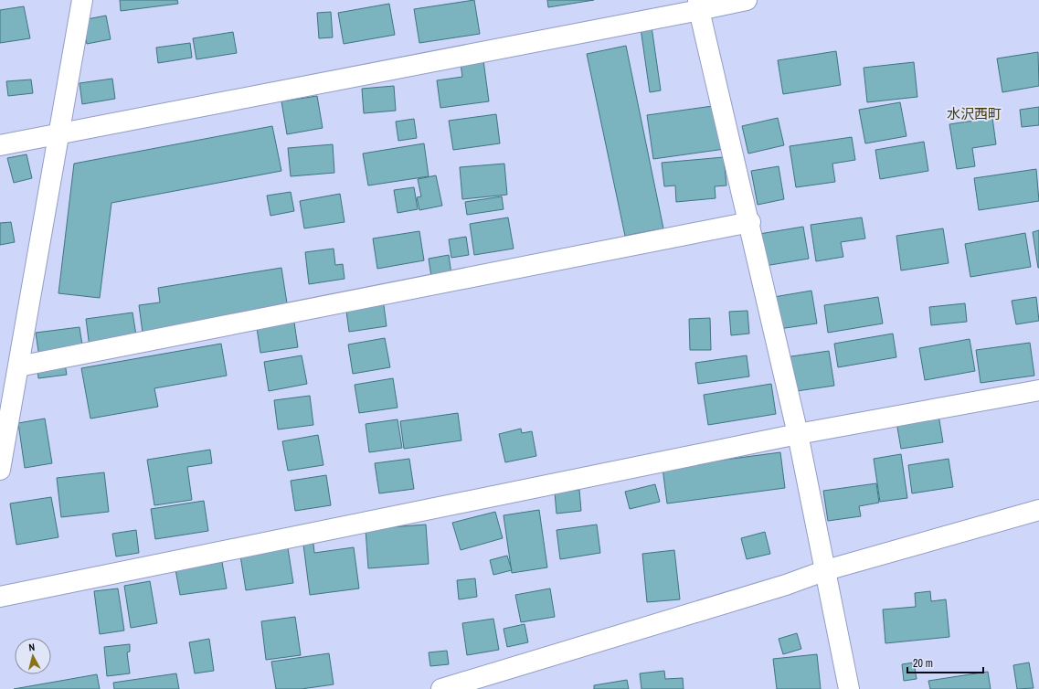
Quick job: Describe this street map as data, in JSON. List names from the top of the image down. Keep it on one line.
{"districts":["水沢西町"],"scale_bar":"20 m","north":"top"}
